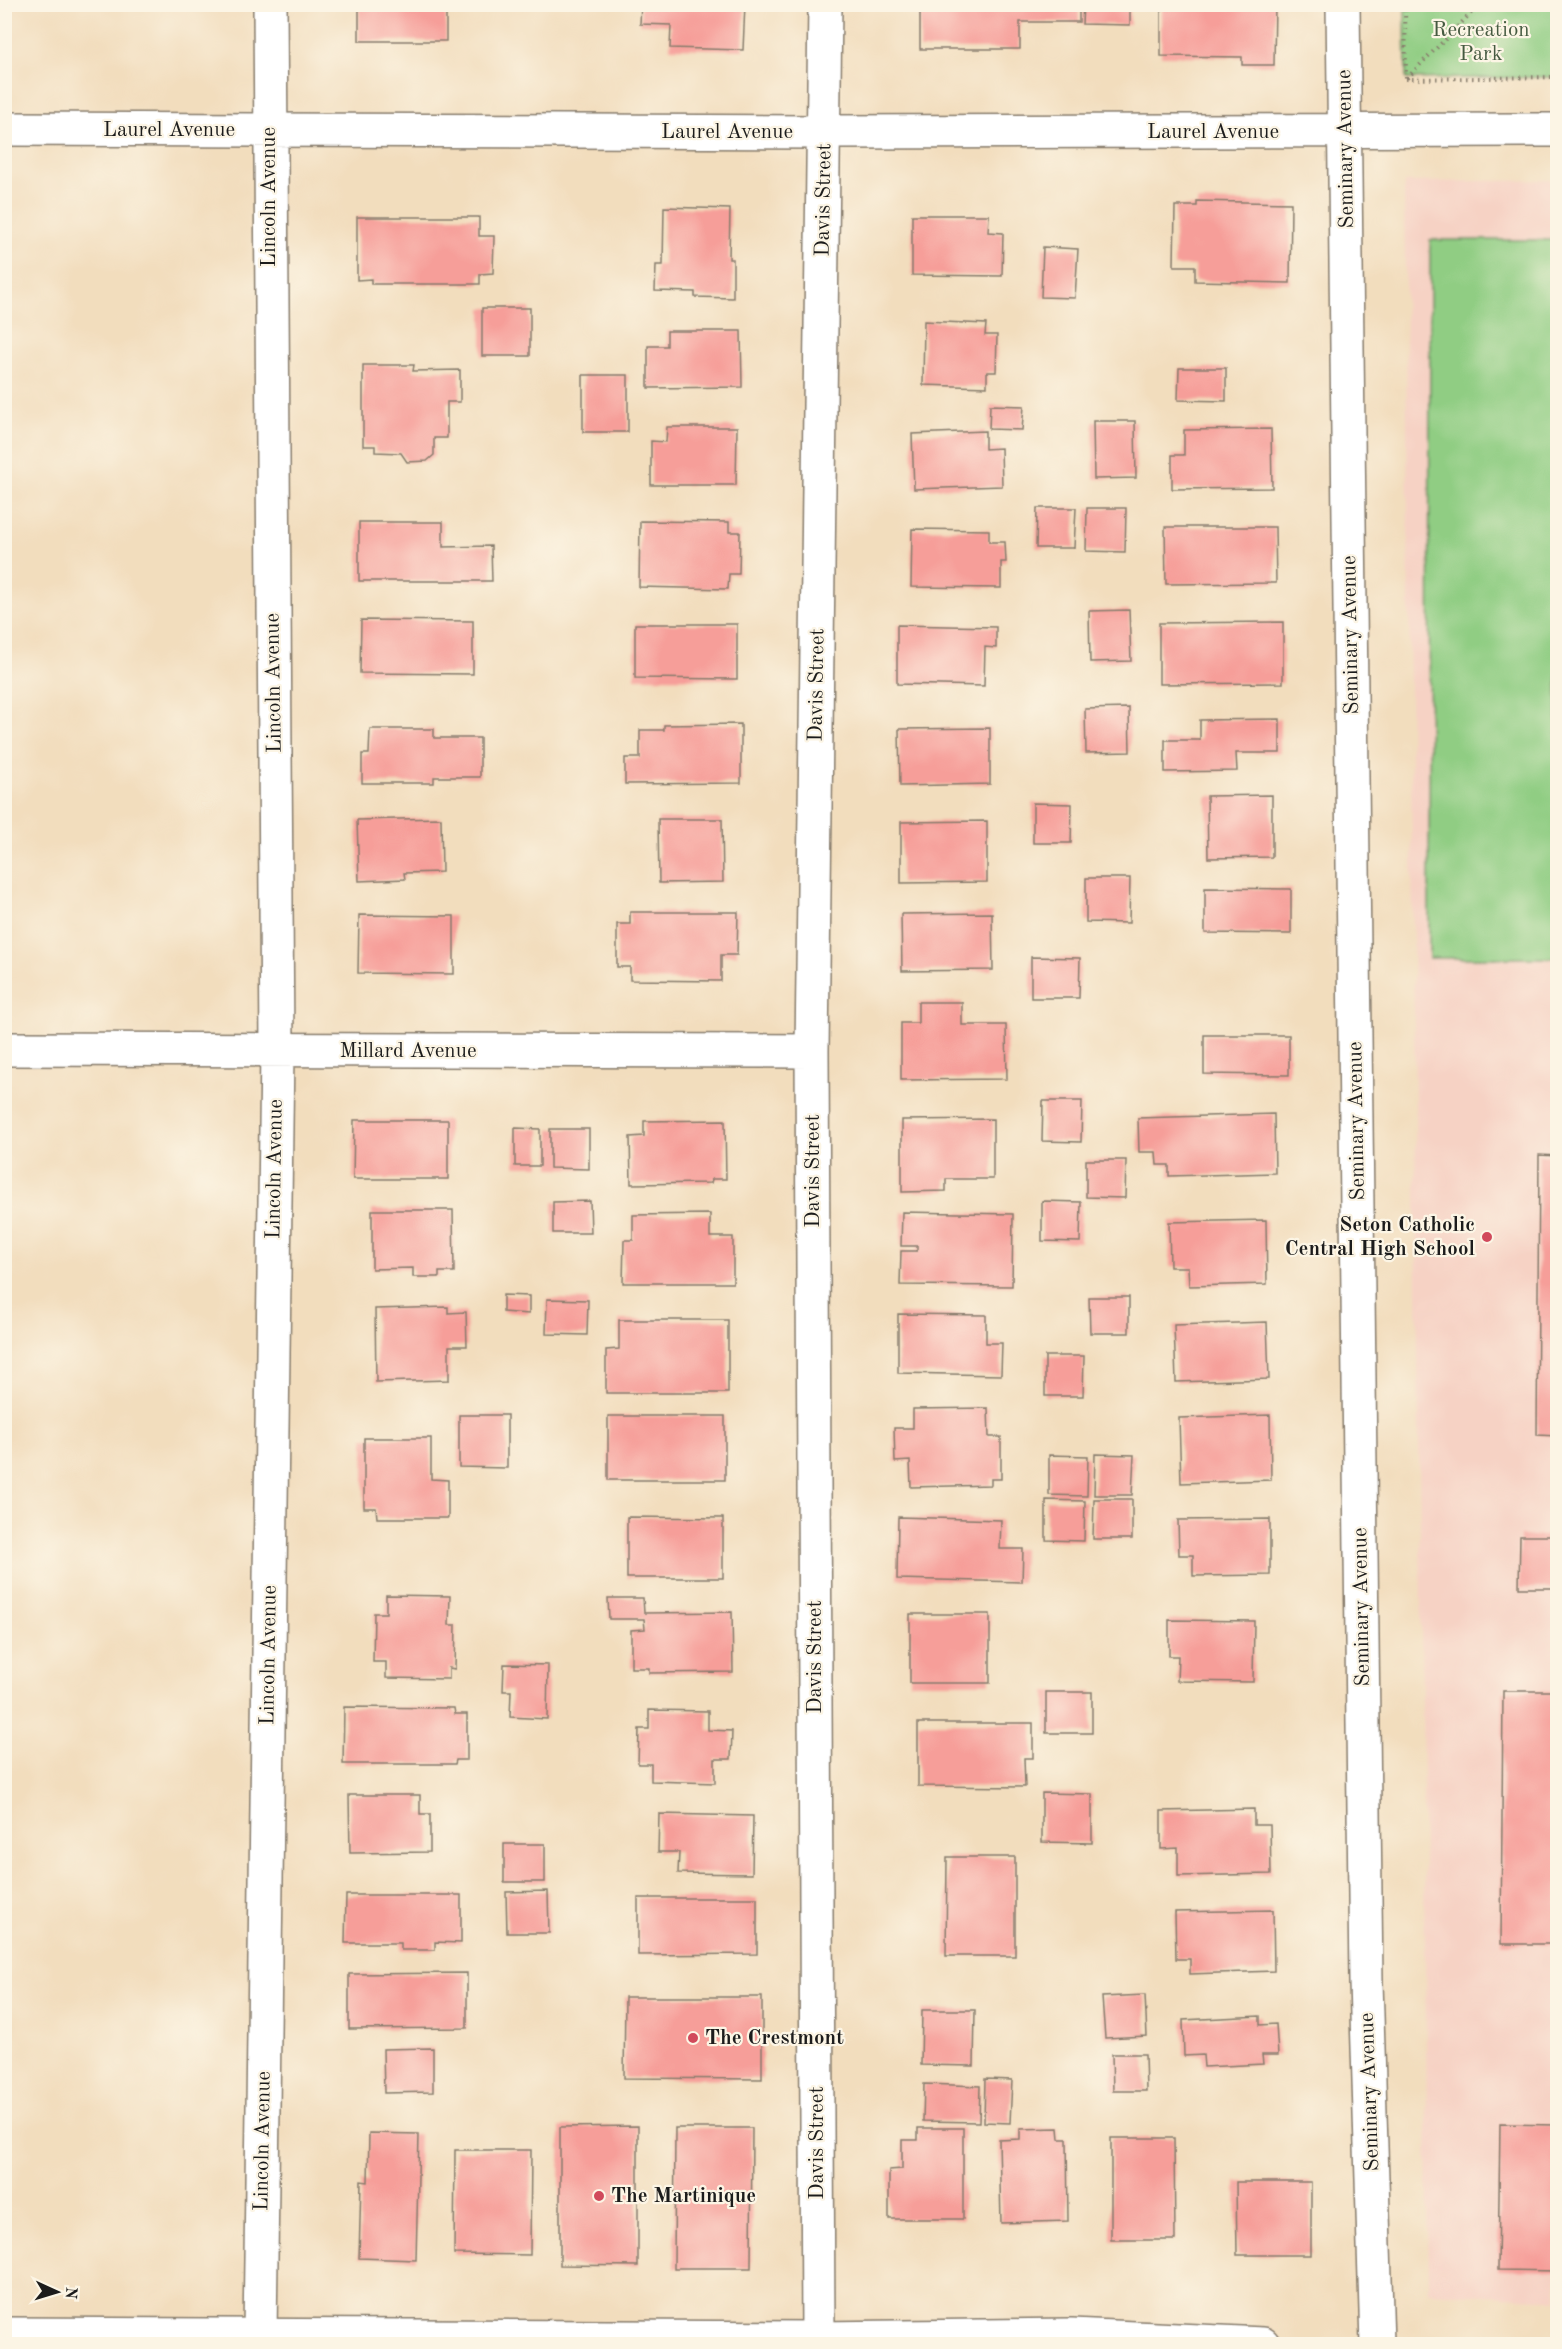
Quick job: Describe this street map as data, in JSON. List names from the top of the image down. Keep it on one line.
{"streets":{"street":["Laurel Avenue","Seminary Avenue","Lincoln Avenue","Davis Street","Millard Avenue"]},"crossings":[["Laurel Avenue","Seminary Avenue"],["Laurel Avenue","Lincoln Avenue"],["Laurel Avenue","Davis Street"],["Lincoln Avenue","Millard Avenue"],["Davis Street","Millard Avenue"]],"parks":["Recreation Park"],"places":["Seton Catholic Central High School","The Crestmont","The Martinique"],"north":"right"}
